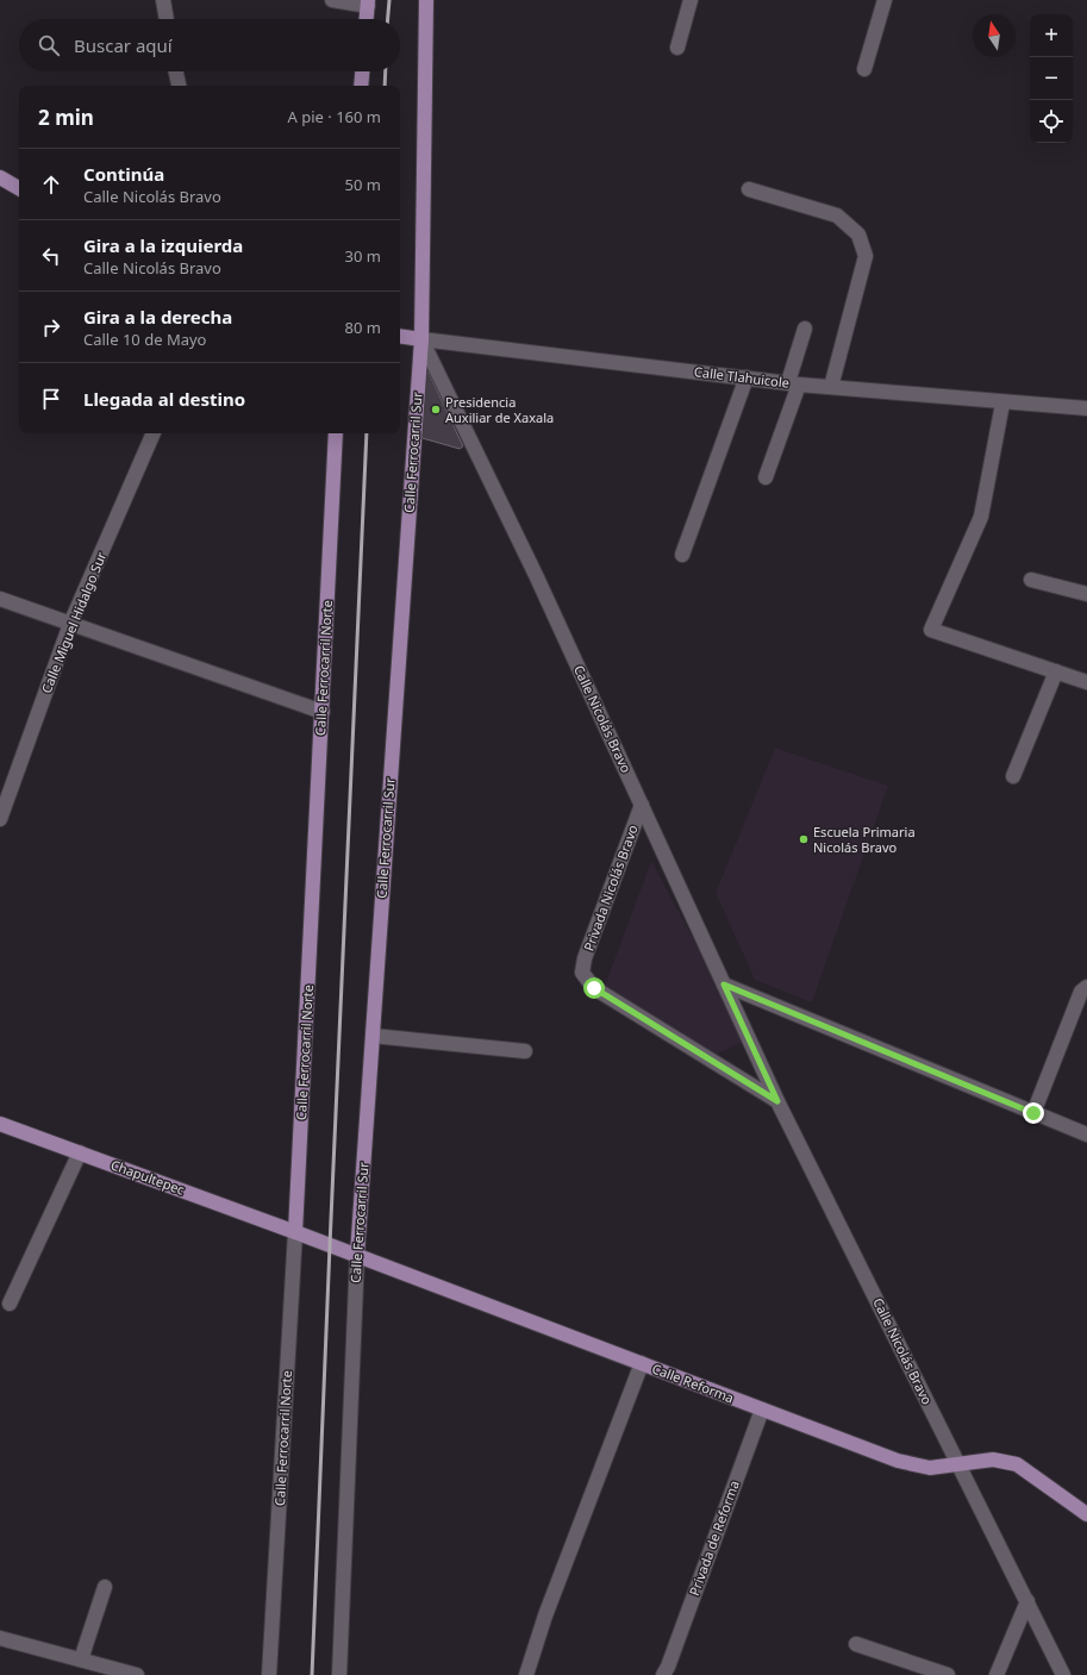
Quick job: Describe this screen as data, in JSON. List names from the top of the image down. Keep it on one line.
{"streets":{"main road":["Calle Tlahuicole","Calle Ferrocarril Sur","Calle Ferrocarril Norte","Chapultepec","Calle Reforma"],"street":["Calle Miguel Hidalgo Sur","Calle Nicolás Bravo","Privada Nicolás Bravo","Privada de Reforma"]},"crossings":[["Calle Tlahuicole","Calle Ferrocarril Sur"],["Calle Tlahuicole","Calle Nicolás Bravo"],["Calle Ferrocarril Sur","Calle Nicolás Bravo"],["Calle Ferrocarril Sur","Calle Reforma"],["Calle Ferrocarril Norte","Chapultepec"],["Calle Ferrocarril Norte","Calle Reforma"],["Calle Nicolás Bravo","Privada Nicolás Bravo"],["Calle Nicolás Bravo","Calle Reforma"],["Chapultepec","Calle Reforma"],["Calle Reforma","Privada de Reforma"]],"places":["Presidencia Auxiliar de Xaxala","Escuela Primaria Nicolás Bravo"],"north":"top","page":{"map_buttons":["+","−"],"search":"Buscar aquí","heading":["2 min","A pie · 160 m"],"list":[["Continúa","Calle Nicolás Bravo","50 m"],["Gira a la izquierda","Calle Nicolás Bravo","30 m"],["Gira a la derecha","Calle 10 de Mayo","80 m"],"Llegada al destino"]}}
